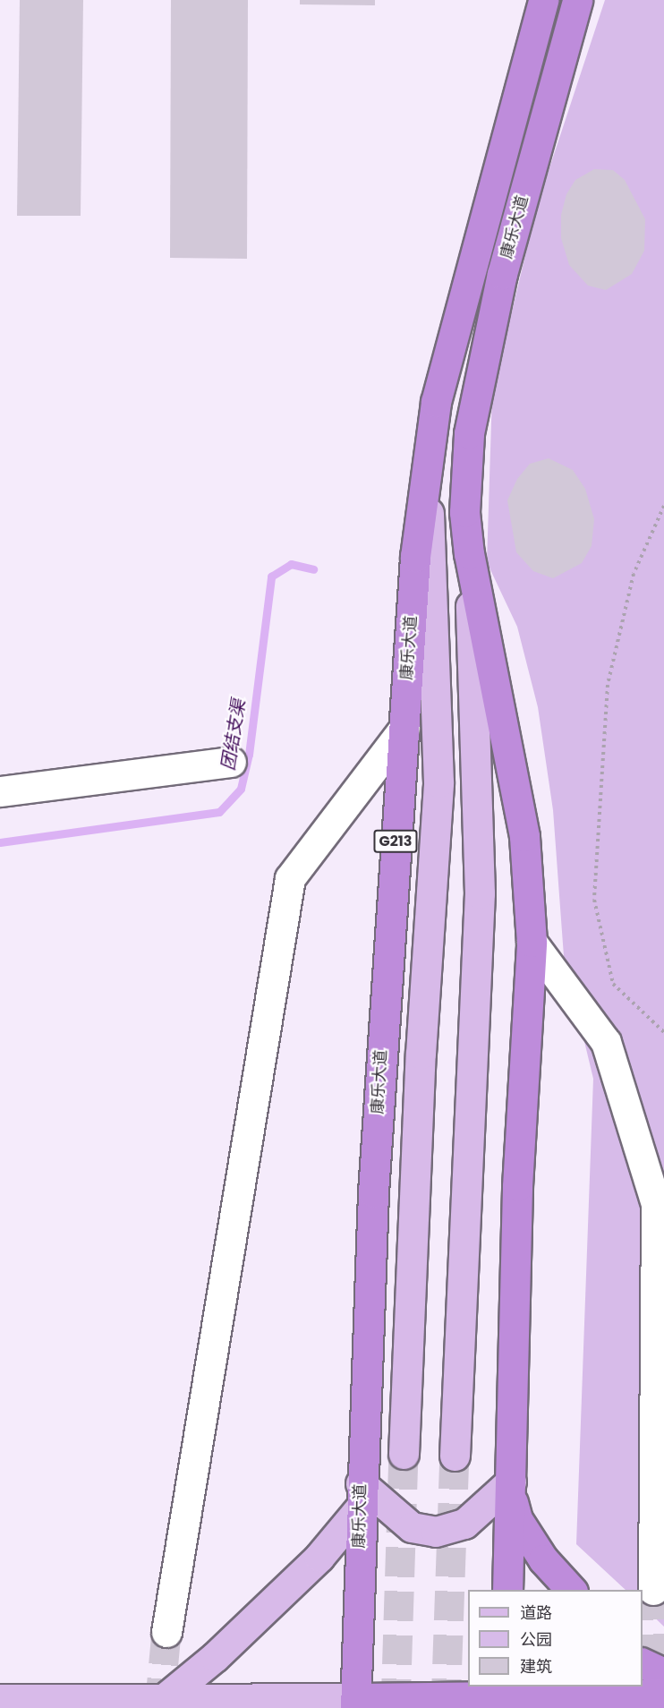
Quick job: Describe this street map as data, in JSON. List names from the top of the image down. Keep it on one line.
{"streets":{"highway":["康乐大道","G213"]},"water":["团结支渠"],"legend":["道路","公园","建筑"]}
